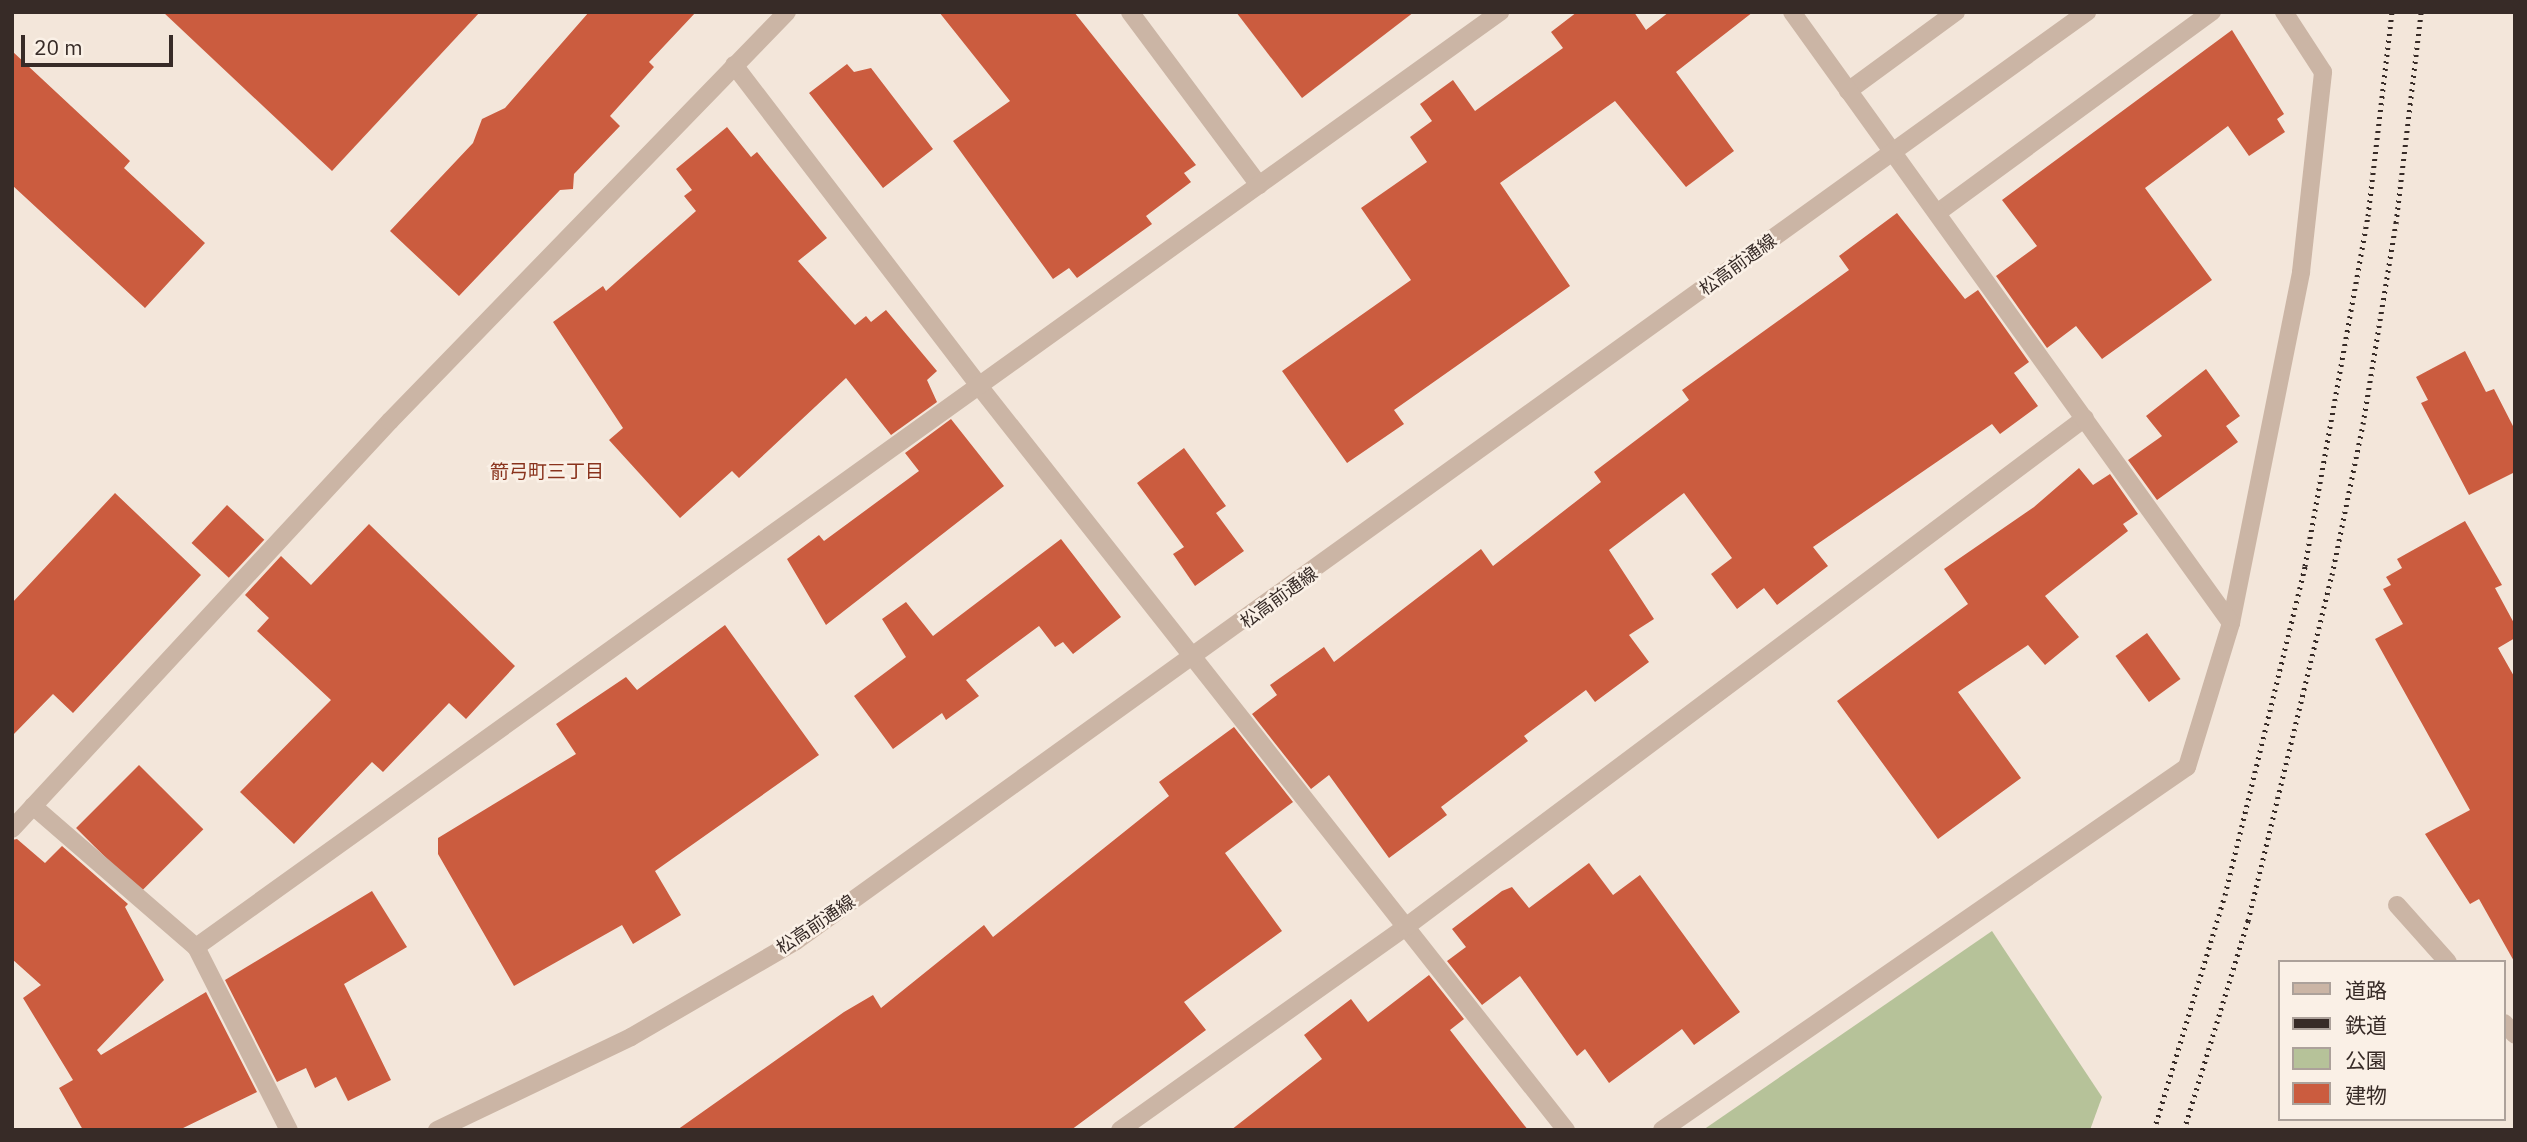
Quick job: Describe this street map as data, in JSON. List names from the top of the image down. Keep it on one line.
{"streets":{"street":["松高前通線"]},"districts":["箭弓町三丁目"],"legend":["道路","鉄道","公園","建物"],"scale_bar":"20 m"}
